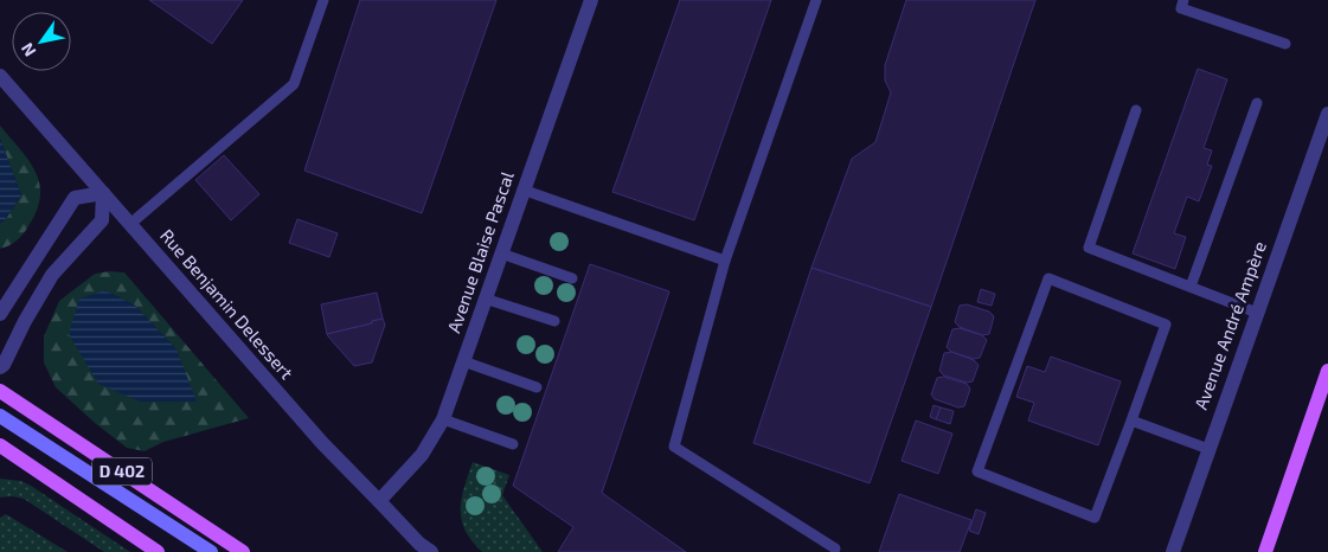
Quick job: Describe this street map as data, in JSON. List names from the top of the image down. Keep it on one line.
{"streets":{"main road":["D 402"],"street":["Avenue Blaise Pascal","Rue Benjamin Delessert","Avenue André Ampère"]},"crossings":[["Avenue Blaise Pascal","Rue Benjamin Delessert"]],"north":"bottom left"}
